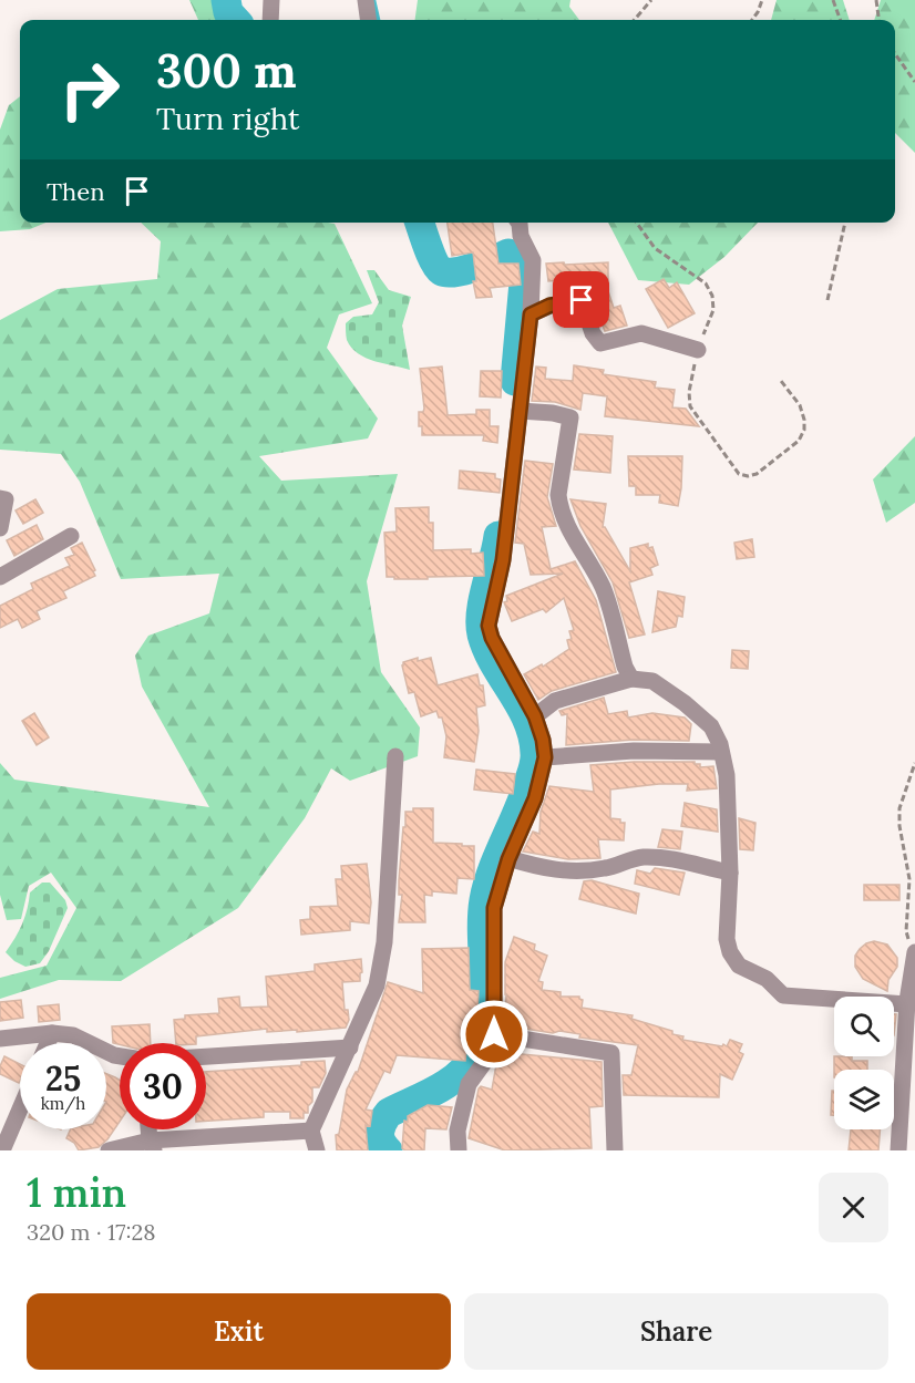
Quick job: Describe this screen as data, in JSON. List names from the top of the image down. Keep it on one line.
{"page":{"turn":["300 m","Turn right"],"then":"Then","speed":"25 km/h","limit":"30","heading":["1 min","320 m · 17:28"],"buttons":["Exit","Share"]}}
